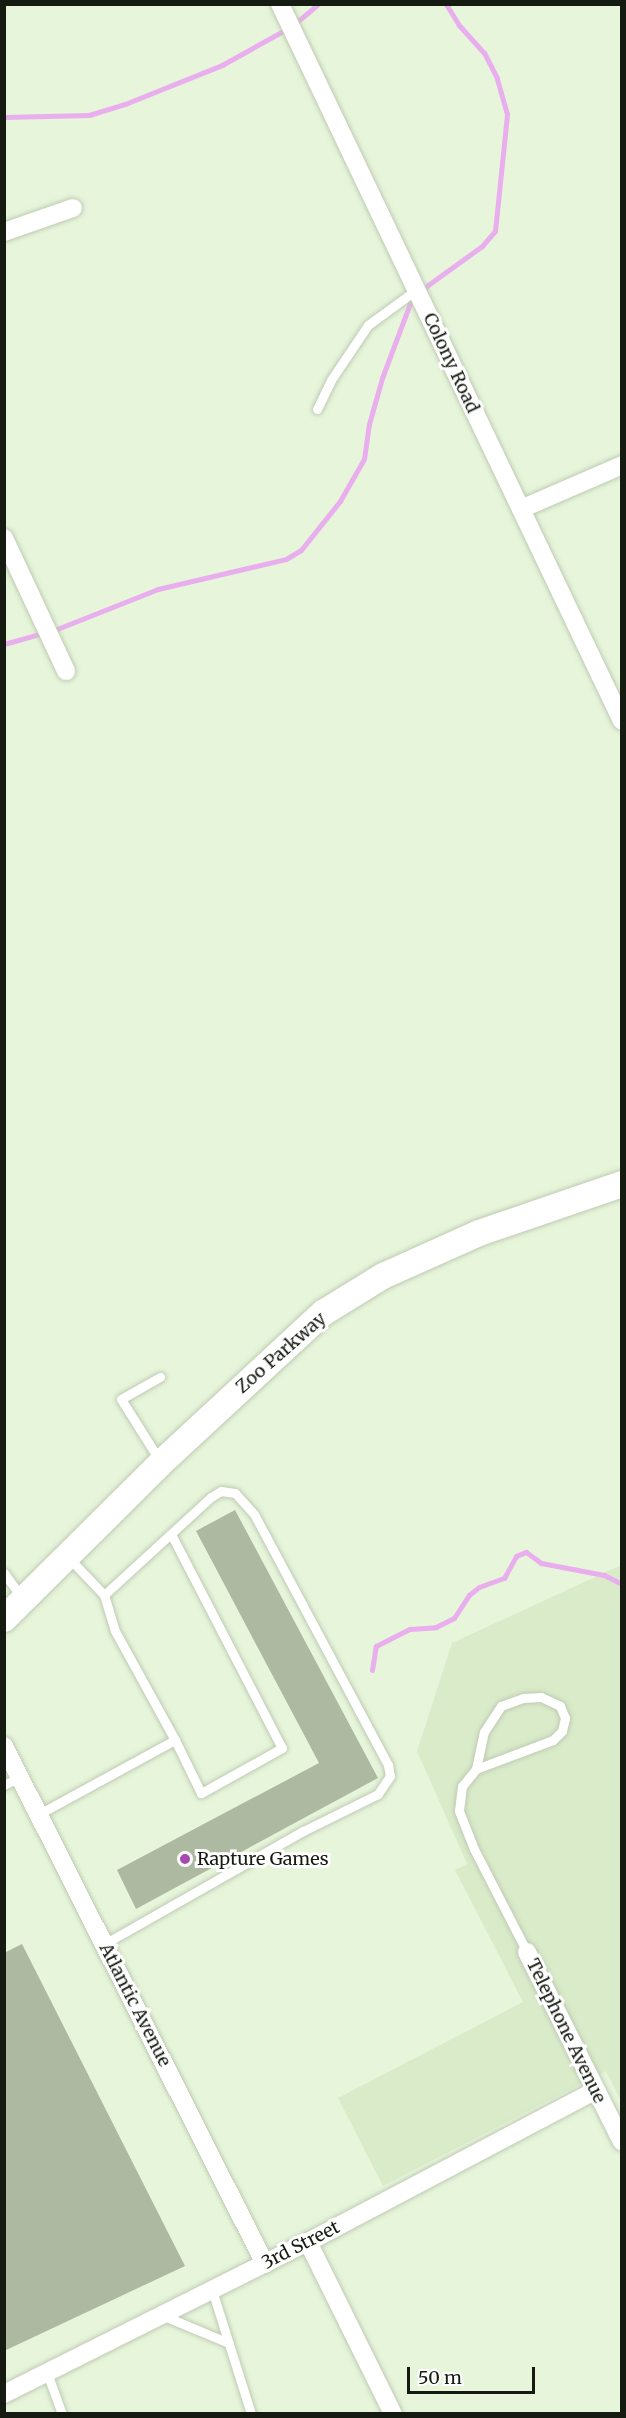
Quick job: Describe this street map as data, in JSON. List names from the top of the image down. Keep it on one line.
{"streets":{"main road":["Zoo Parkway"],"street":["Colony Road","Atlantic Avenue","Telephone Avenue","3rd Street"]},"crossings":[["Atlantic Avenue","3rd Street"],["Telephone Avenue","3rd Street"]],"places":["Rapture Games"],"scale_bar":"50 m"}
